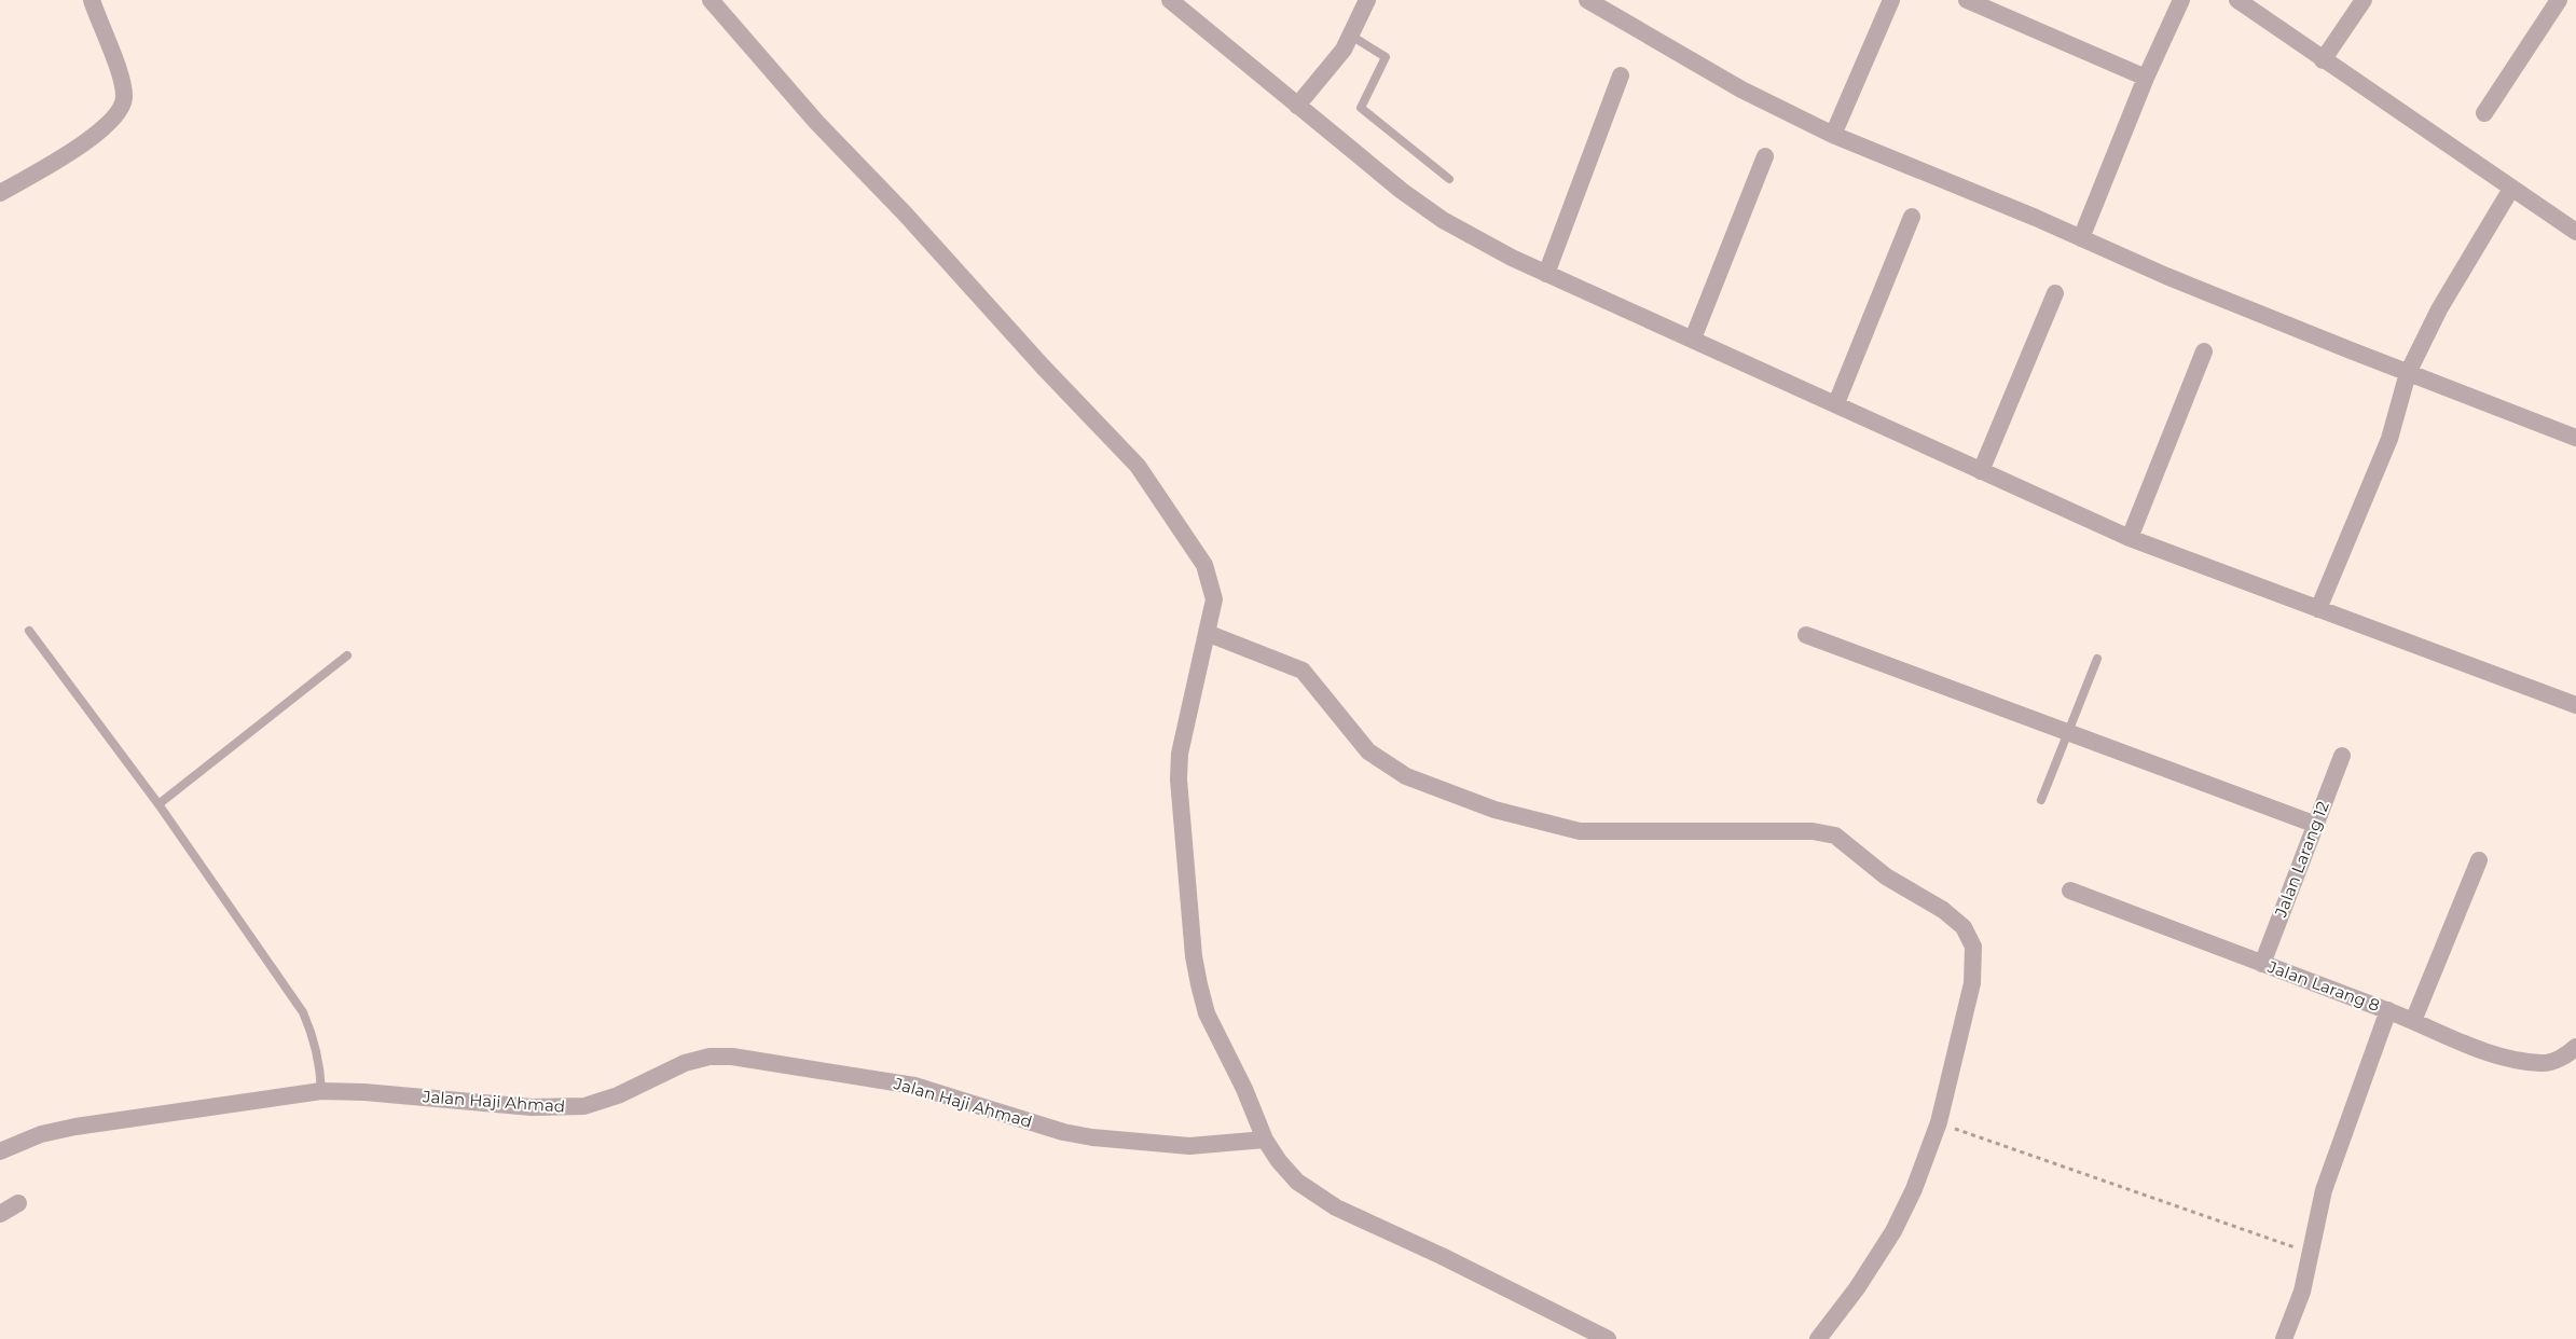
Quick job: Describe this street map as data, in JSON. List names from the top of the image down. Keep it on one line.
{"streets":{"street":["Jalan Larang 12","Jalan Larang 8","Jalan Haji Ahmad"]},"crossings":[["Jalan Larang 12","Jalan Larang 8"]]}
